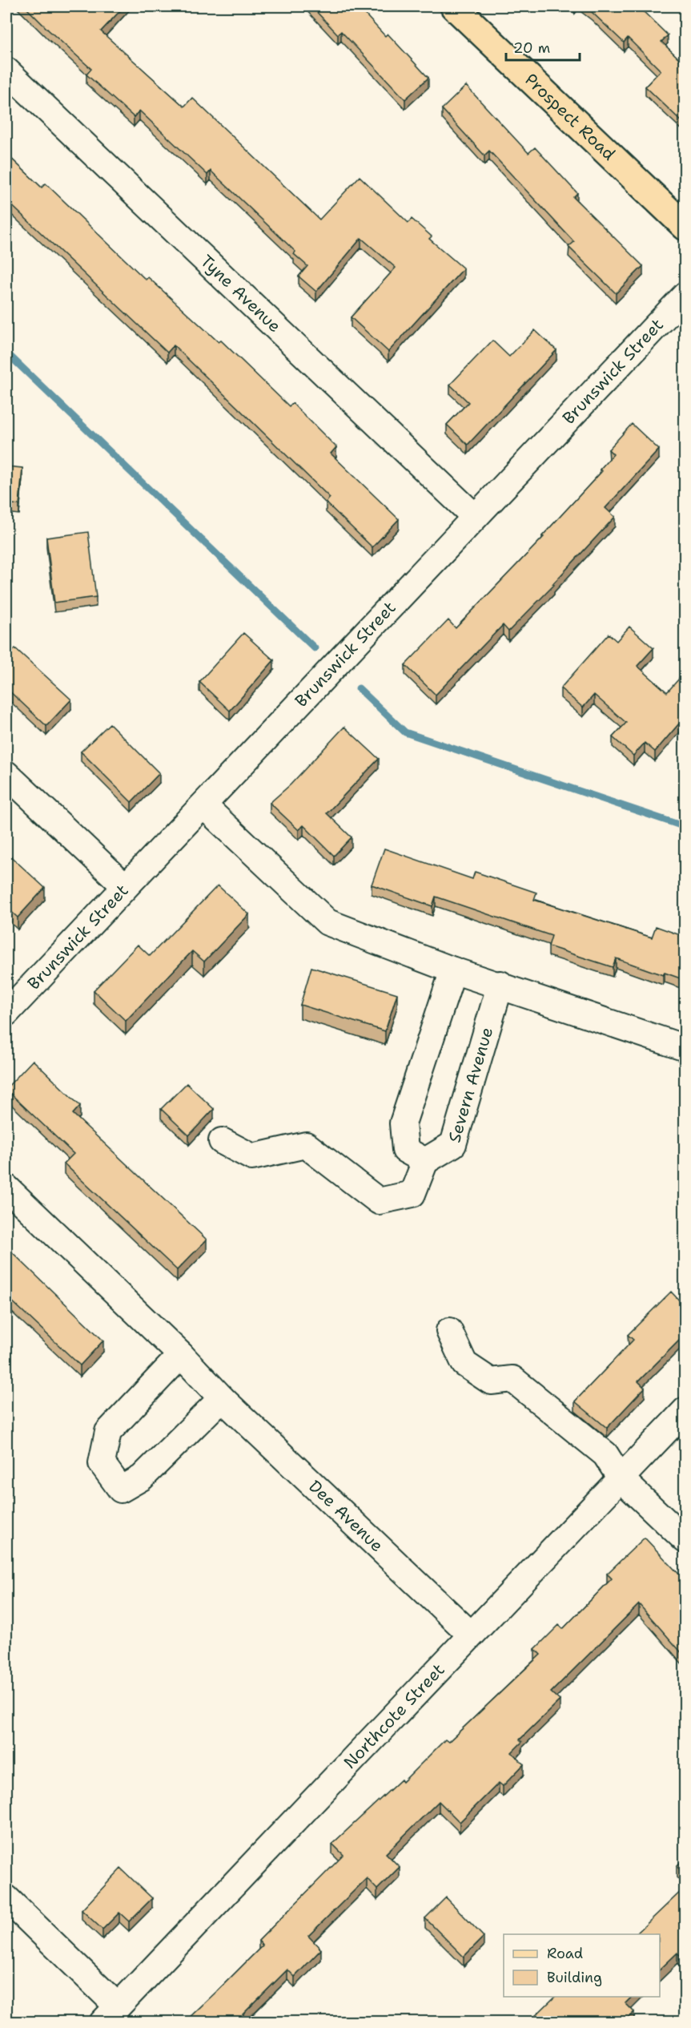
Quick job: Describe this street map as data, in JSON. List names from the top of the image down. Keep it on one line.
{"streets":{"main road":["Prospect Road"],"street":["Tyne Avenue","Brunswick Street","Severn Avenue","Dee Avenue","Northcote Street"]},"crossings":[["Tyne Avenue","Brunswick Street"],["Dee Avenue","Northcote Street"]],"legend":["Road","Building"],"scale_bar":"20 m"}
